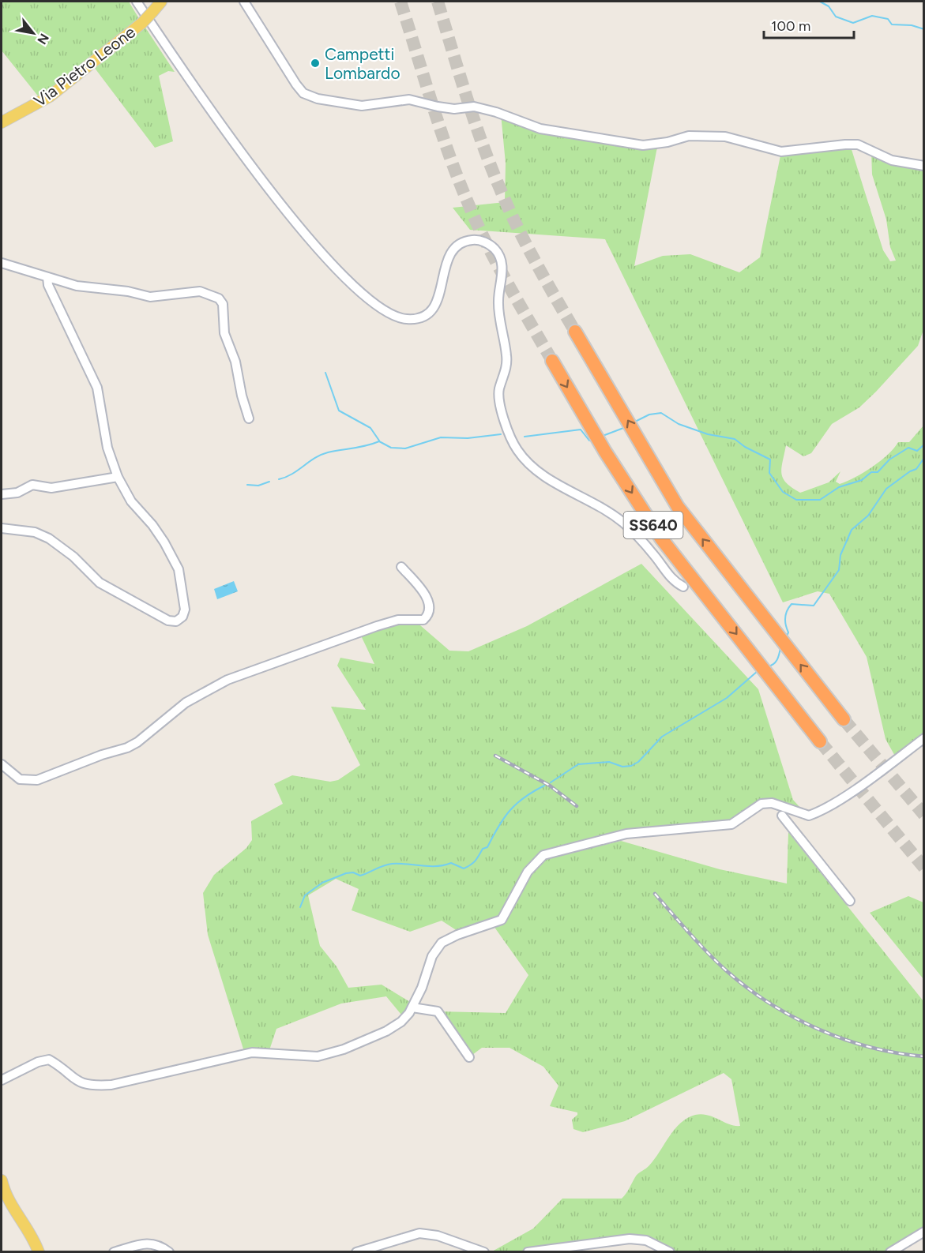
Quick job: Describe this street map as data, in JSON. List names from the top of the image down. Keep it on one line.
{"streets":{"highway":["SS640"],"main road":["Via Pietro Leone"]},"places":["Campetti Lombardo"],"scale_bar":"100 m","north":"bottom right"}
